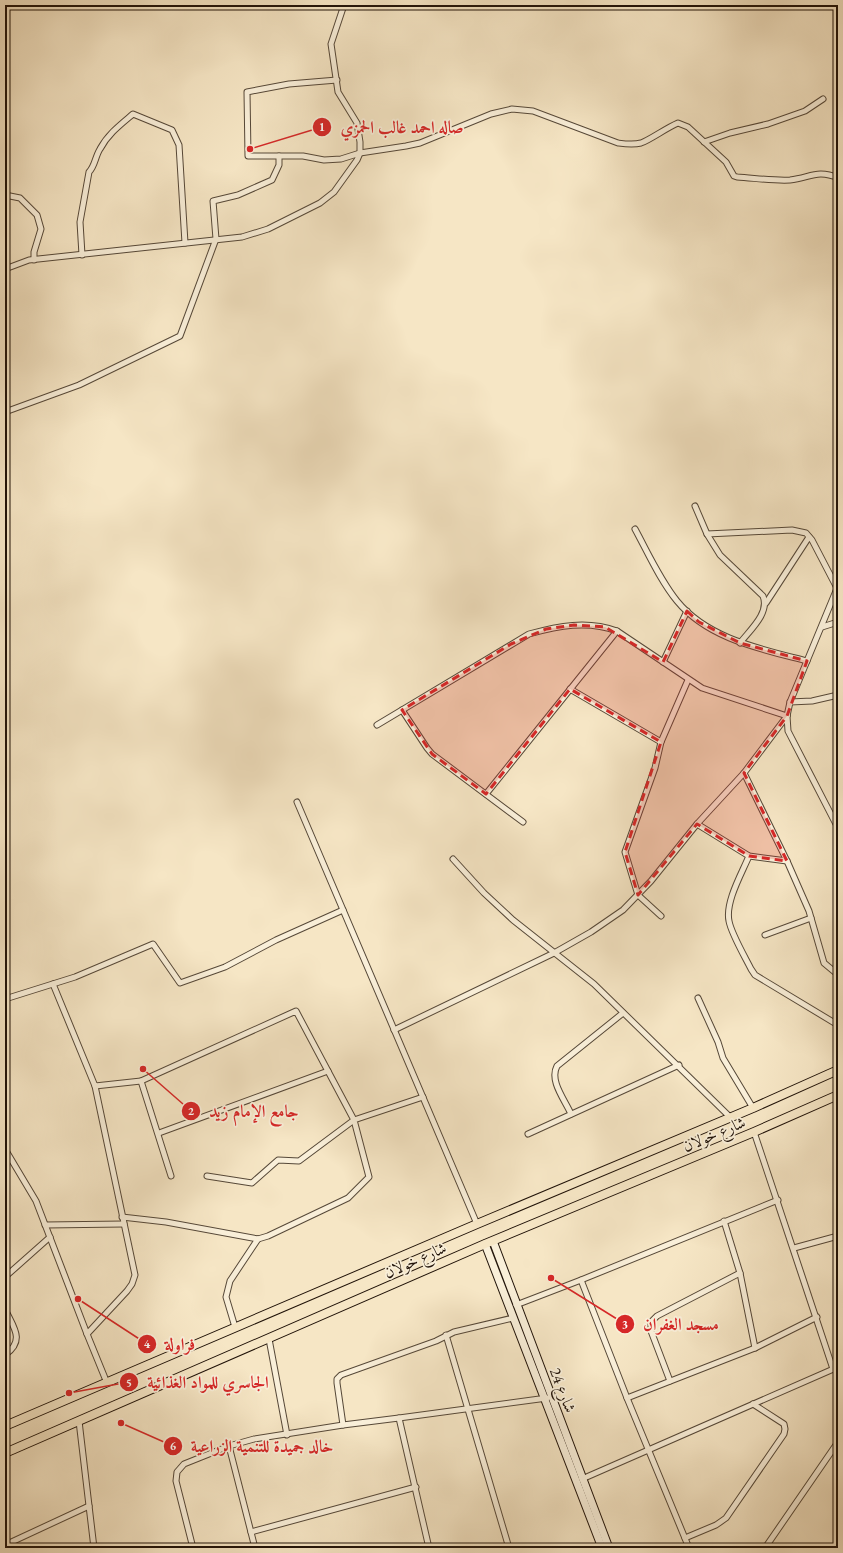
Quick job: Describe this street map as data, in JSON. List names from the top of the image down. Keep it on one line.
{"streets":{"main road":["شارع خولان"],"street":["شارع 24"]},"crossings":[["شارع خولان","شارع 24"]],"places":["صاله احمد غالب الحمزي","جامع الإمام زيد","مسجد الغفران","فراولة","الجاسري للمواد الغذائية","خالد جميدة للتنمية الزراعية"]}
